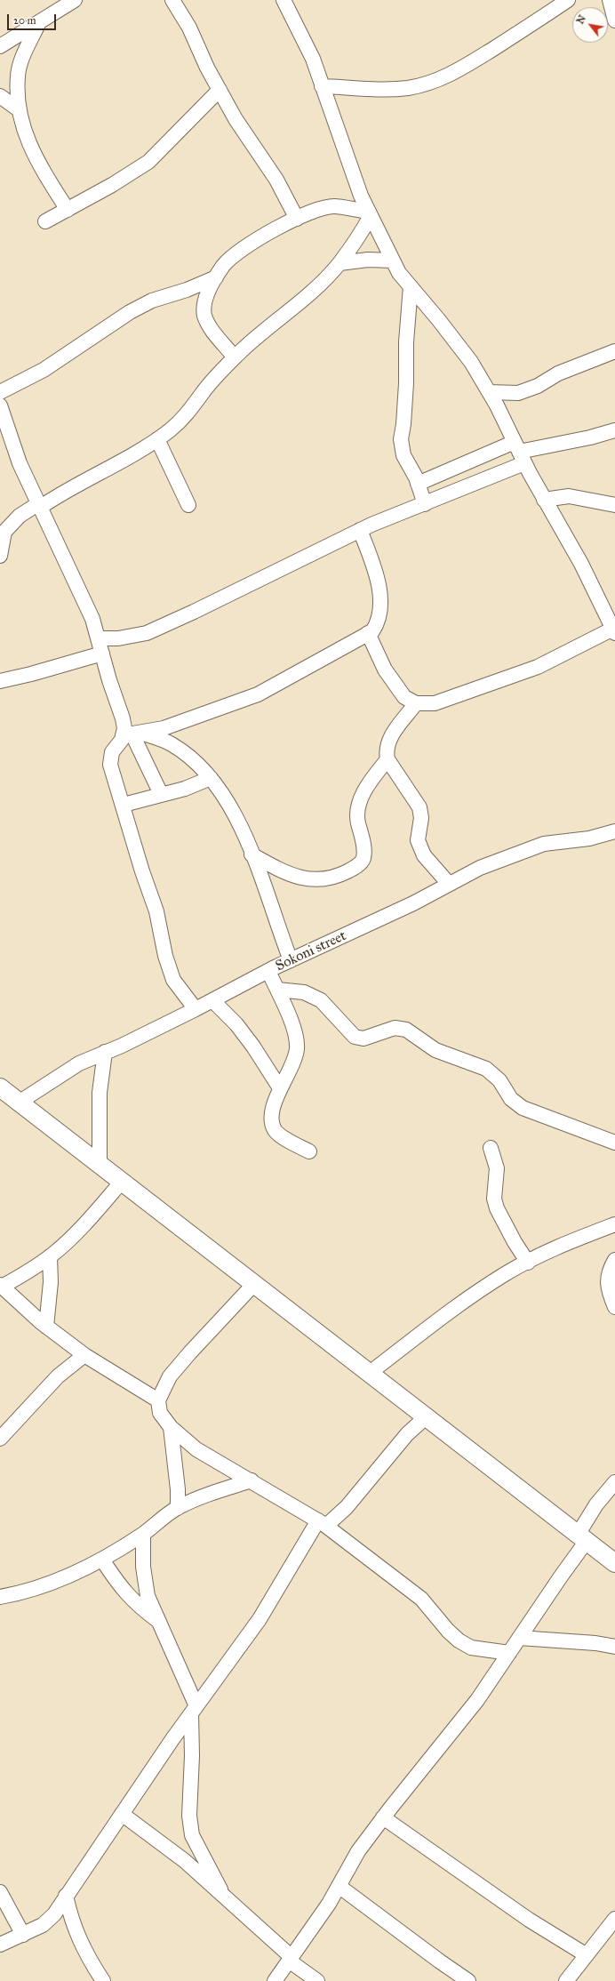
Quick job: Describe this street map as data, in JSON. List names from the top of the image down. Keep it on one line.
{"streets":{"street":["Sokoni street"]},"scale_bar":"20 m","north":"top left"}
